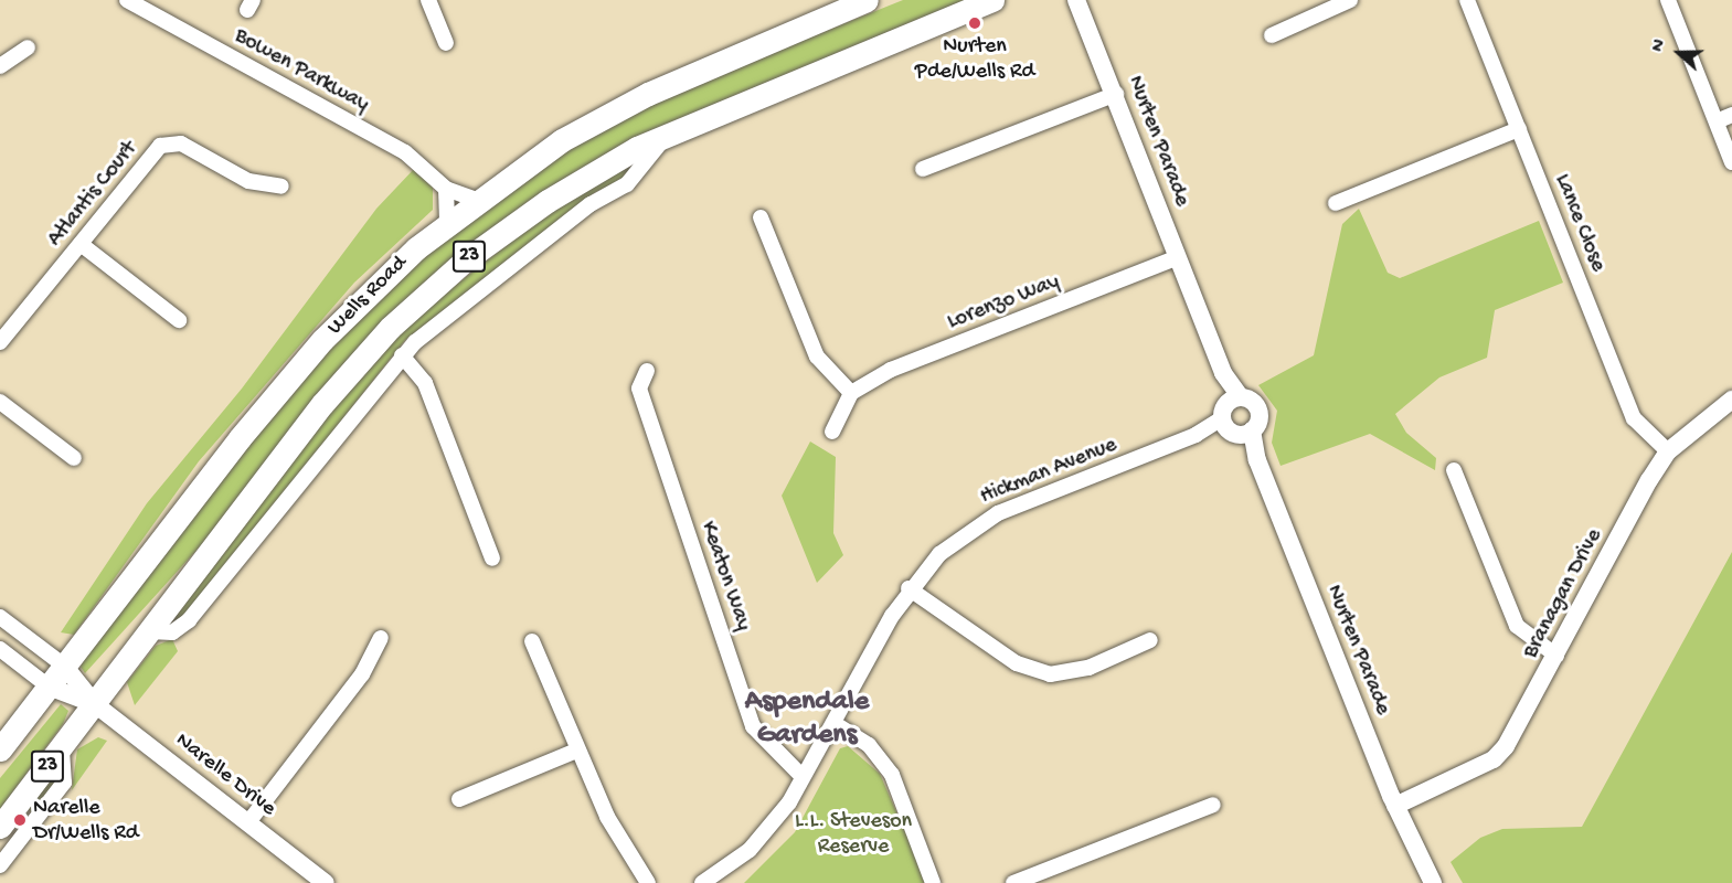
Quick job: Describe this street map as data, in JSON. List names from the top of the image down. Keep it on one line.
{"streets":{"main road":["23","Wells Road"],"street":["Bowen Parkway","Nurten Parade","Atlantis Court","Lance Close","Lorenzo Way","Hickman Avenue","Keaton Way","Branagan Drive","Narelle Drive"]},"crossings":[["Bowen Parkway","Wells Road"],["Nurten Parade","Lorenzo Way"],["Nurten Parade","Hickman Avenue"],["Nurten Parade","Branagan Drive"],["Lance Close","Branagan Drive"],["Wells Road","Narelle Drive"],["Hickman Avenue","Keaton Way"]],"districts":["Aspendale Gardens"],"parks":["L.L. Steveson Reserve"],"places":["Nurten Pde/Wells Rd","Narelle Dr/Wells Rd"],"north":"left"}
